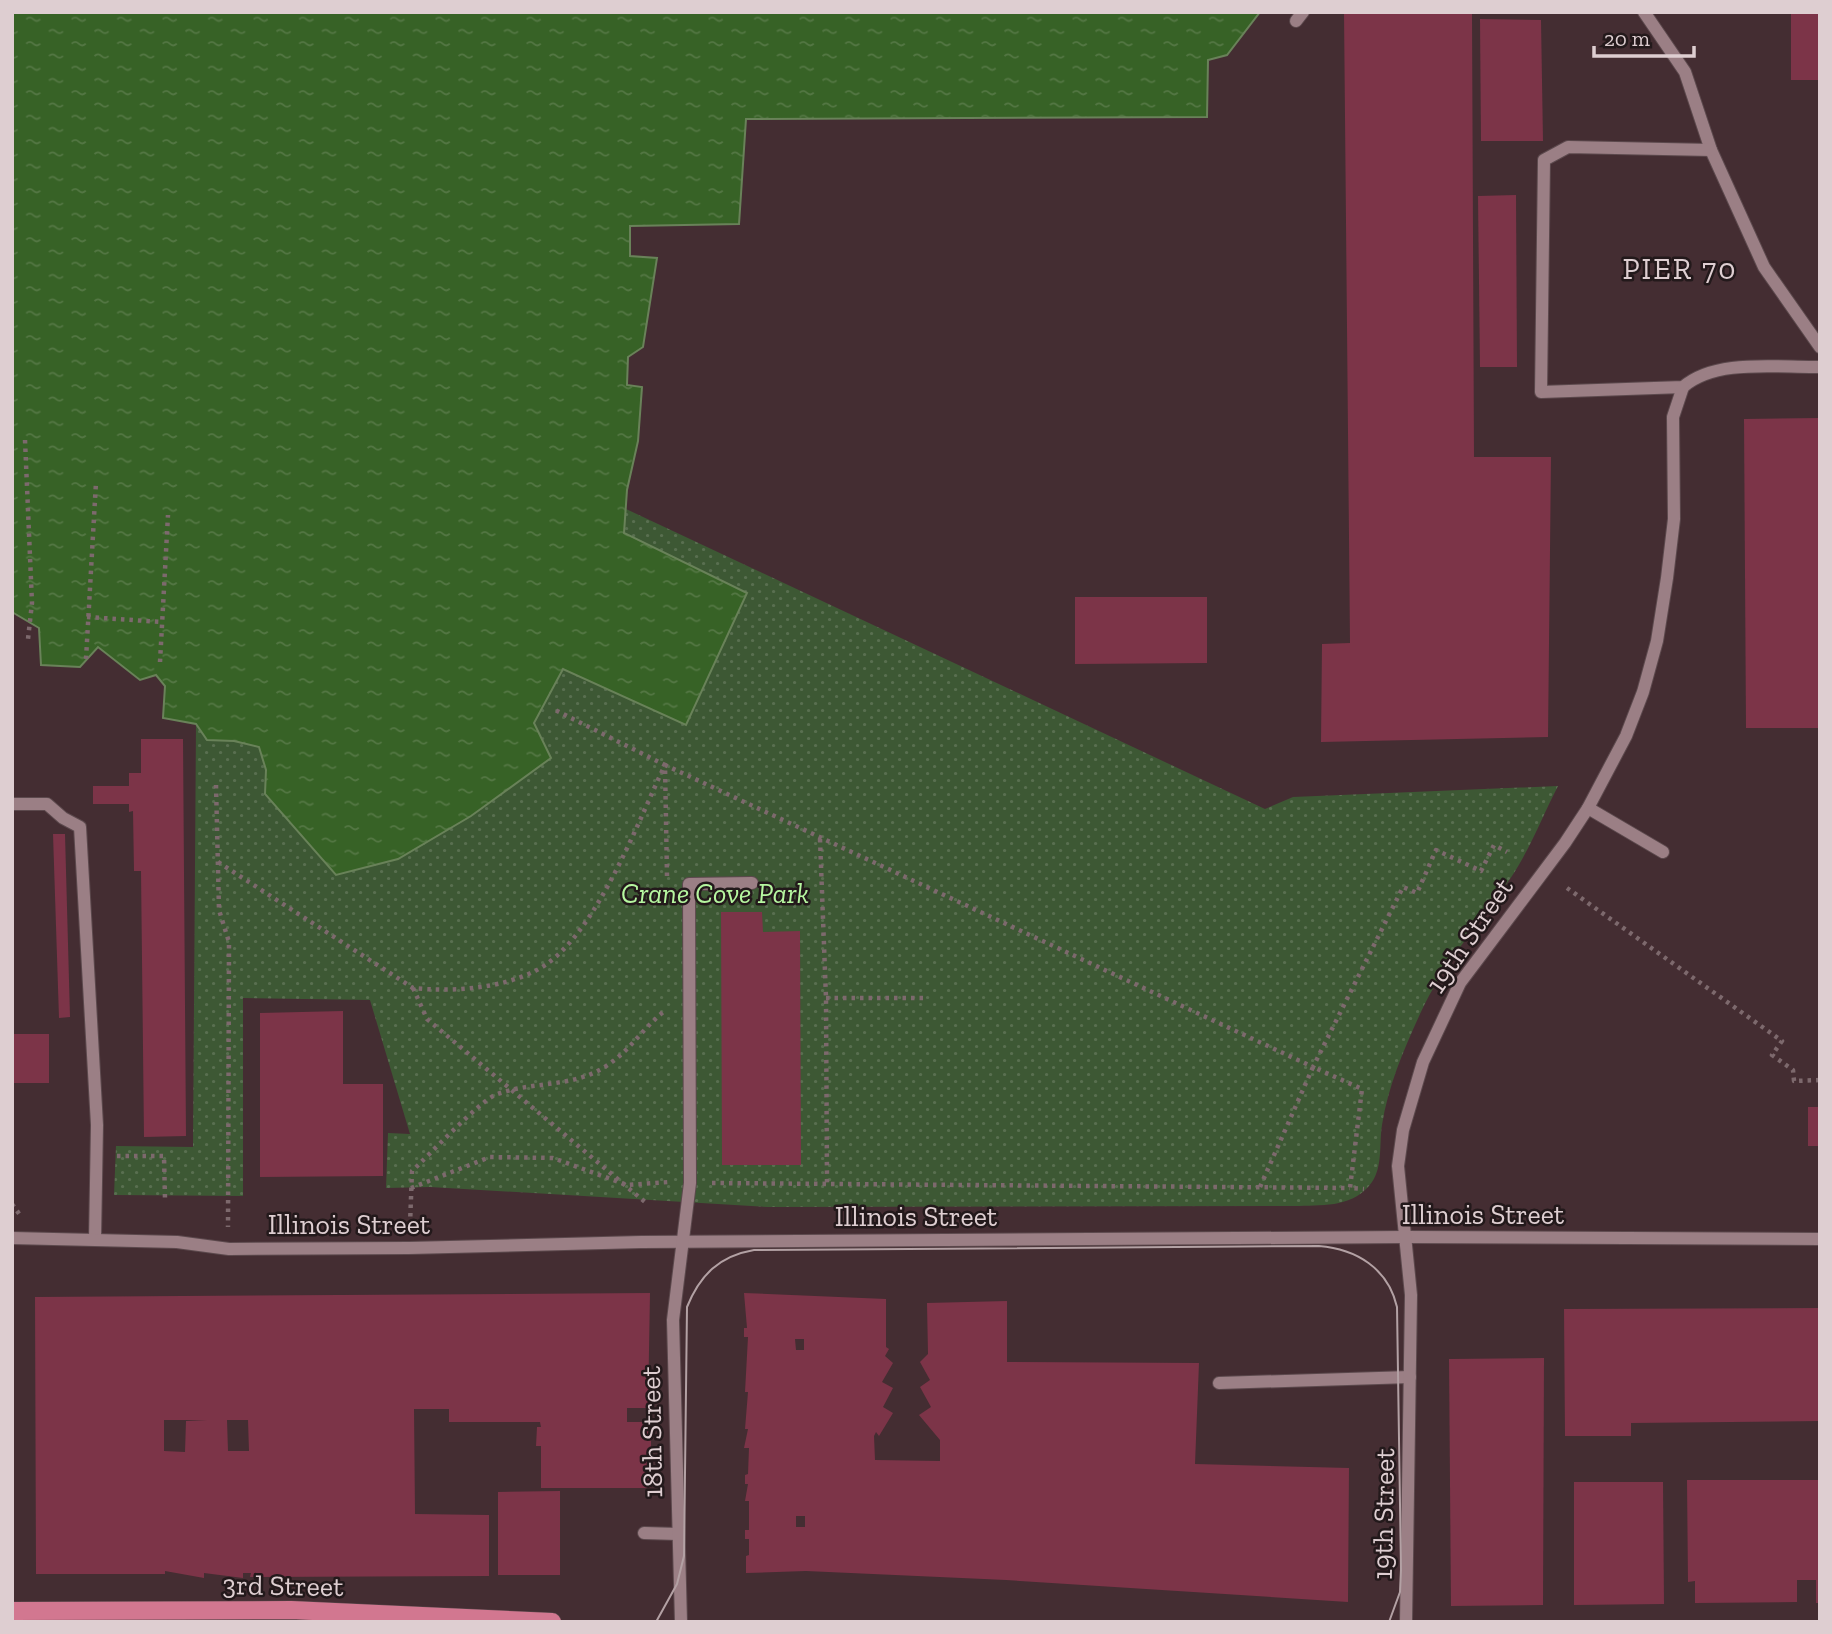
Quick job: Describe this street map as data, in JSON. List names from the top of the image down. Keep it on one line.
{"streets":{"main road":["3rd Street"],"street":["19th Street","Illinois Street","18th Street"]},"crossings":[["19th Street","Illinois Street"],["Illinois Street","18th Street"]],"districts":["PIER 70"],"parks":["Crane Cove Park"],"scale_bar":"20 m"}
